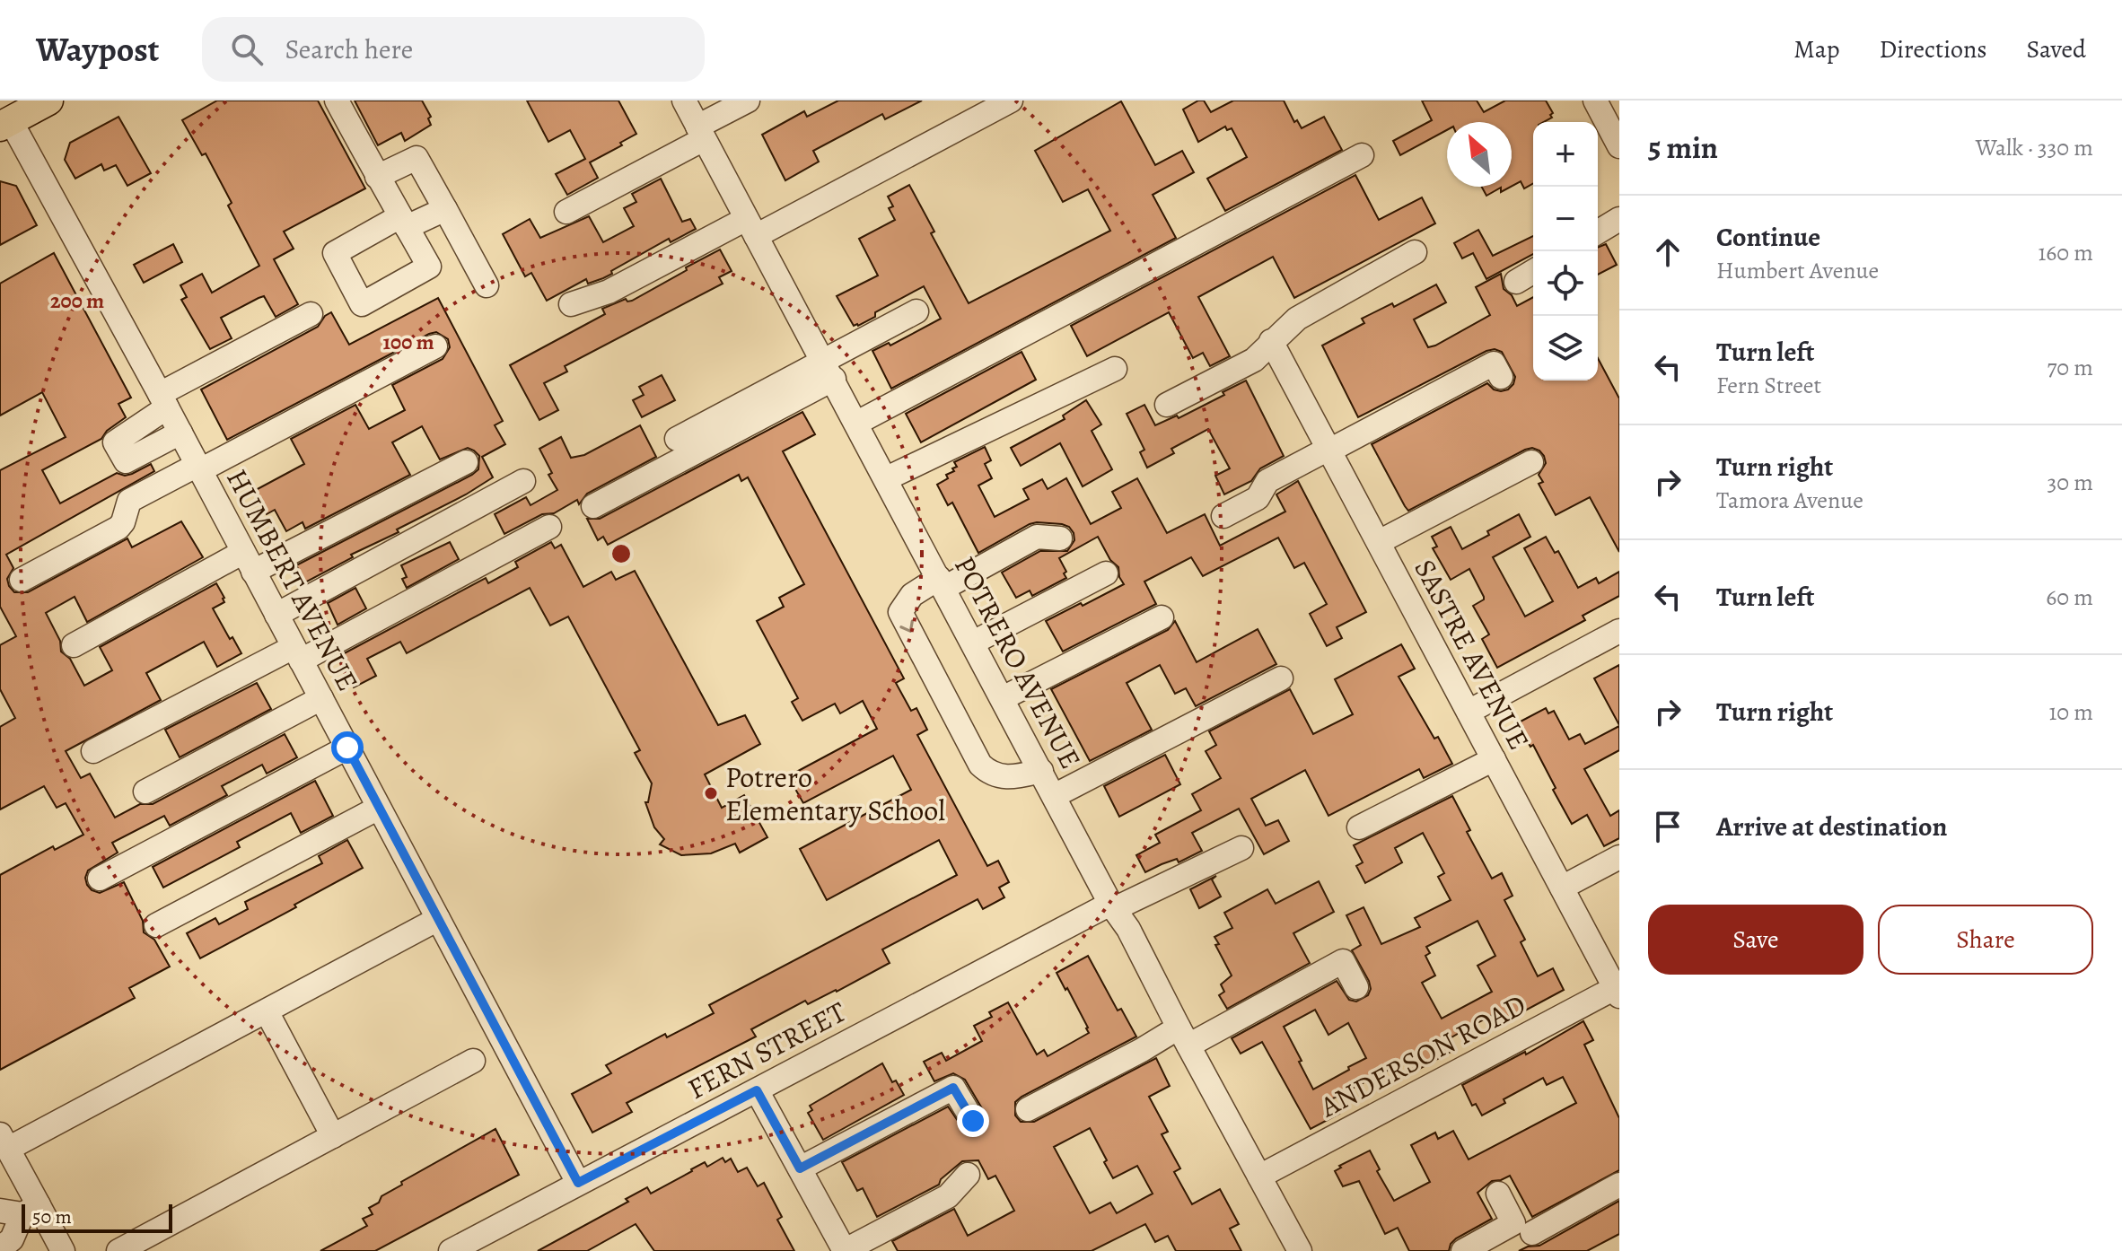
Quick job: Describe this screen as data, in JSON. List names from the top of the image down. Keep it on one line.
{"streets":{"street":["HUMBERT AVENUE","SASTRE AVENUE","POTRERO AVENUE","FERN STREET","ANDERSON ROAD"]},"crossings":[["HUMBERT AVENUE","FERN STREET"],["SASTRE AVENUE","ANDERSON ROAD"],["POTRERO AVENUE","FERN STREET"],["POTRERO AVENUE","ANDERSON ROAD"]],"places":["Potrero Elementary School"],"scale_bar":"50 m","north":"top left","page":{"header":"Waypost","search":"Search here","nav":["Map","Directions","Saved"],"heading":["5 min","Walk · 330 m"],"map_buttons":["+","−"],"list":[["Continue","Humbert Avenue","160 m"],["Turn left","Fern Street","70 m"],["Turn right","Tamora Avenue","30 m"],["Turn left","60 m"],["Turn right","10 m"],"Arrive at destination"],"buttons":["Save","Share"],"scale":"50 m"},"rings":["200 m","100 m"]}
